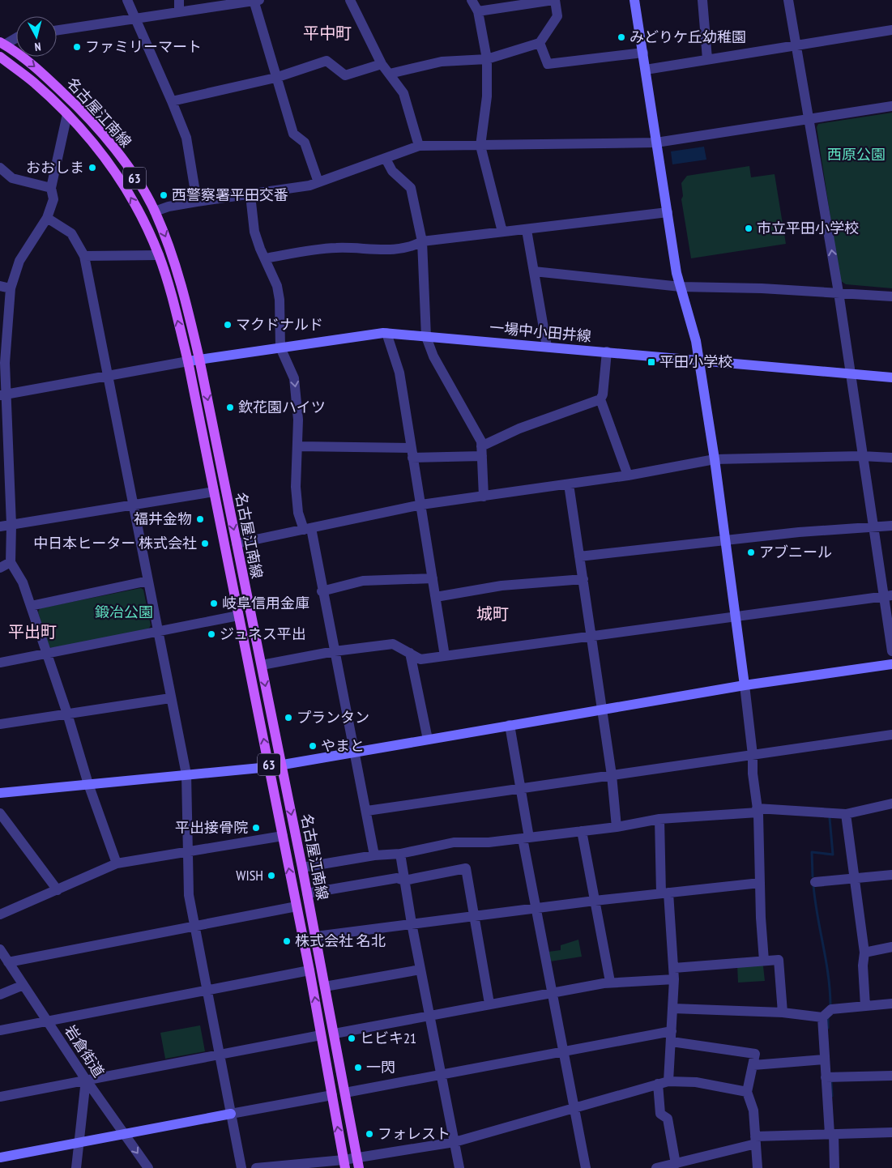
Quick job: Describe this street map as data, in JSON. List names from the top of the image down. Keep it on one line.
{"streets":{"main road":["名古屋江南線","63"],"street":["一場中小田井線","岩倉街道"]},"crossings":[["名古屋江南線","一場中小田井線"]],"districts":["平中町","城町","平出町"],"parks":["西原公園","鍛冶公園"],"places":{"other":["みどりケ丘幼稚園","ファミリーマート","おおしま","西警察署平田交番","市立平田小学校","マクドナルド","欽花園ハイツ","福井金物","中日本ヒーター 株式会社","アブニール","岐阜信用金庫","ジュネス平出","プランタン","やまと","平出接骨院","WISH","株式会社 名北","ヒビキ21","一閃","フォレスト"],"transit":["平田小学校"]},"north":"bottom"}
